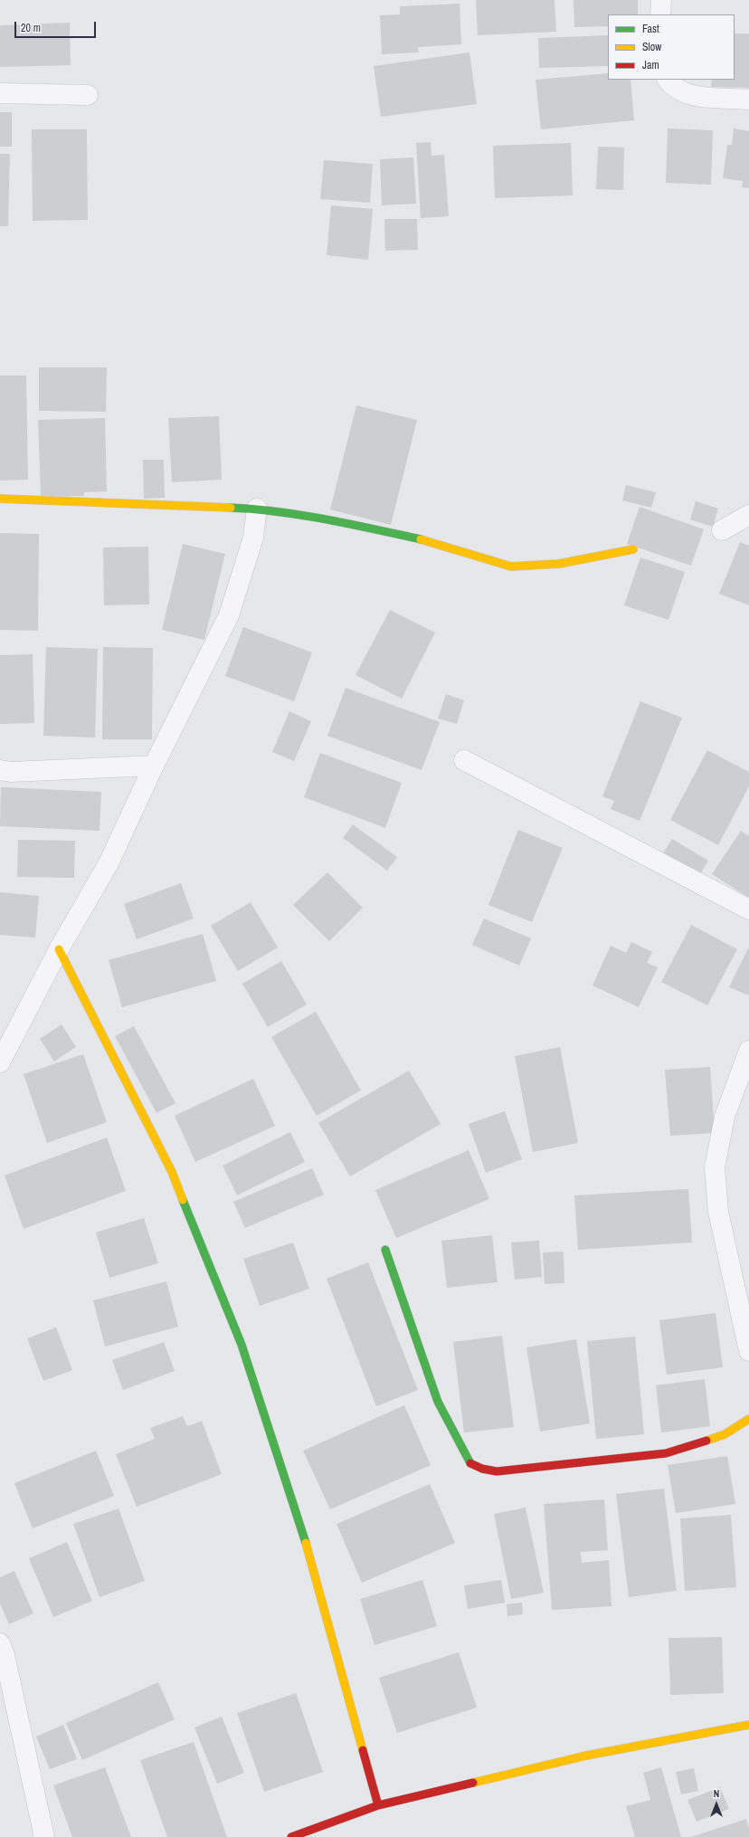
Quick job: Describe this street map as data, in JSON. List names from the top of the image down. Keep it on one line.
{"legend":["Fast","Slow","Jam"],"scale_bar":"20 m","north":"top"}
